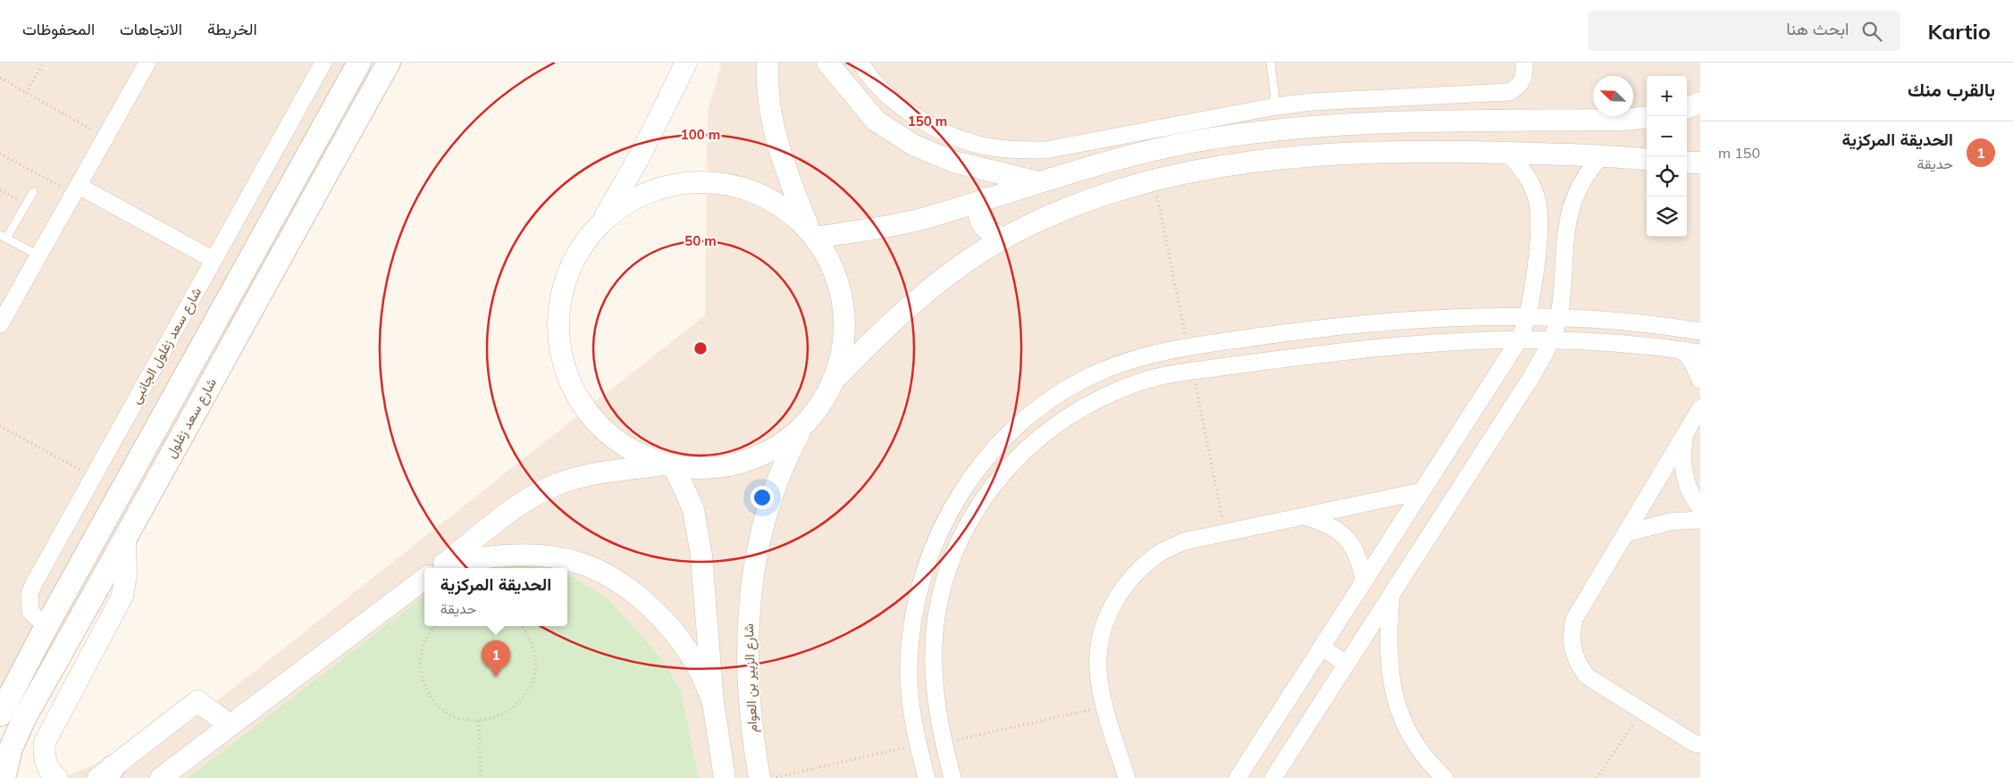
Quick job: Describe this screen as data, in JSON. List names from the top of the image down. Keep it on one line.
{"streets":{"main road":["شارع سعد زغلول"],"street":["شارع سعد زغلول الجانبى","شارع الزبير بن العوام"]},"crossings":[["شارع سعد زغلول الجانبى","شارع سعد زغلول"]],"north":"top left","page":{"header":"Kartio","search":"ابحث هنا","nav":["الخريطة","الاتجاهات","المحفوظات"],"heading":"بالقرب منك","map_buttons":["+","−"],"list":[{"mark":"1","name":"الحديقة المركزية","note":"حديقة","value":"150 m"}],"popup":["الحديقة المركزية","حديقة"],"pins":"1"},"rings":["150 m","100 m","50 m"]}
